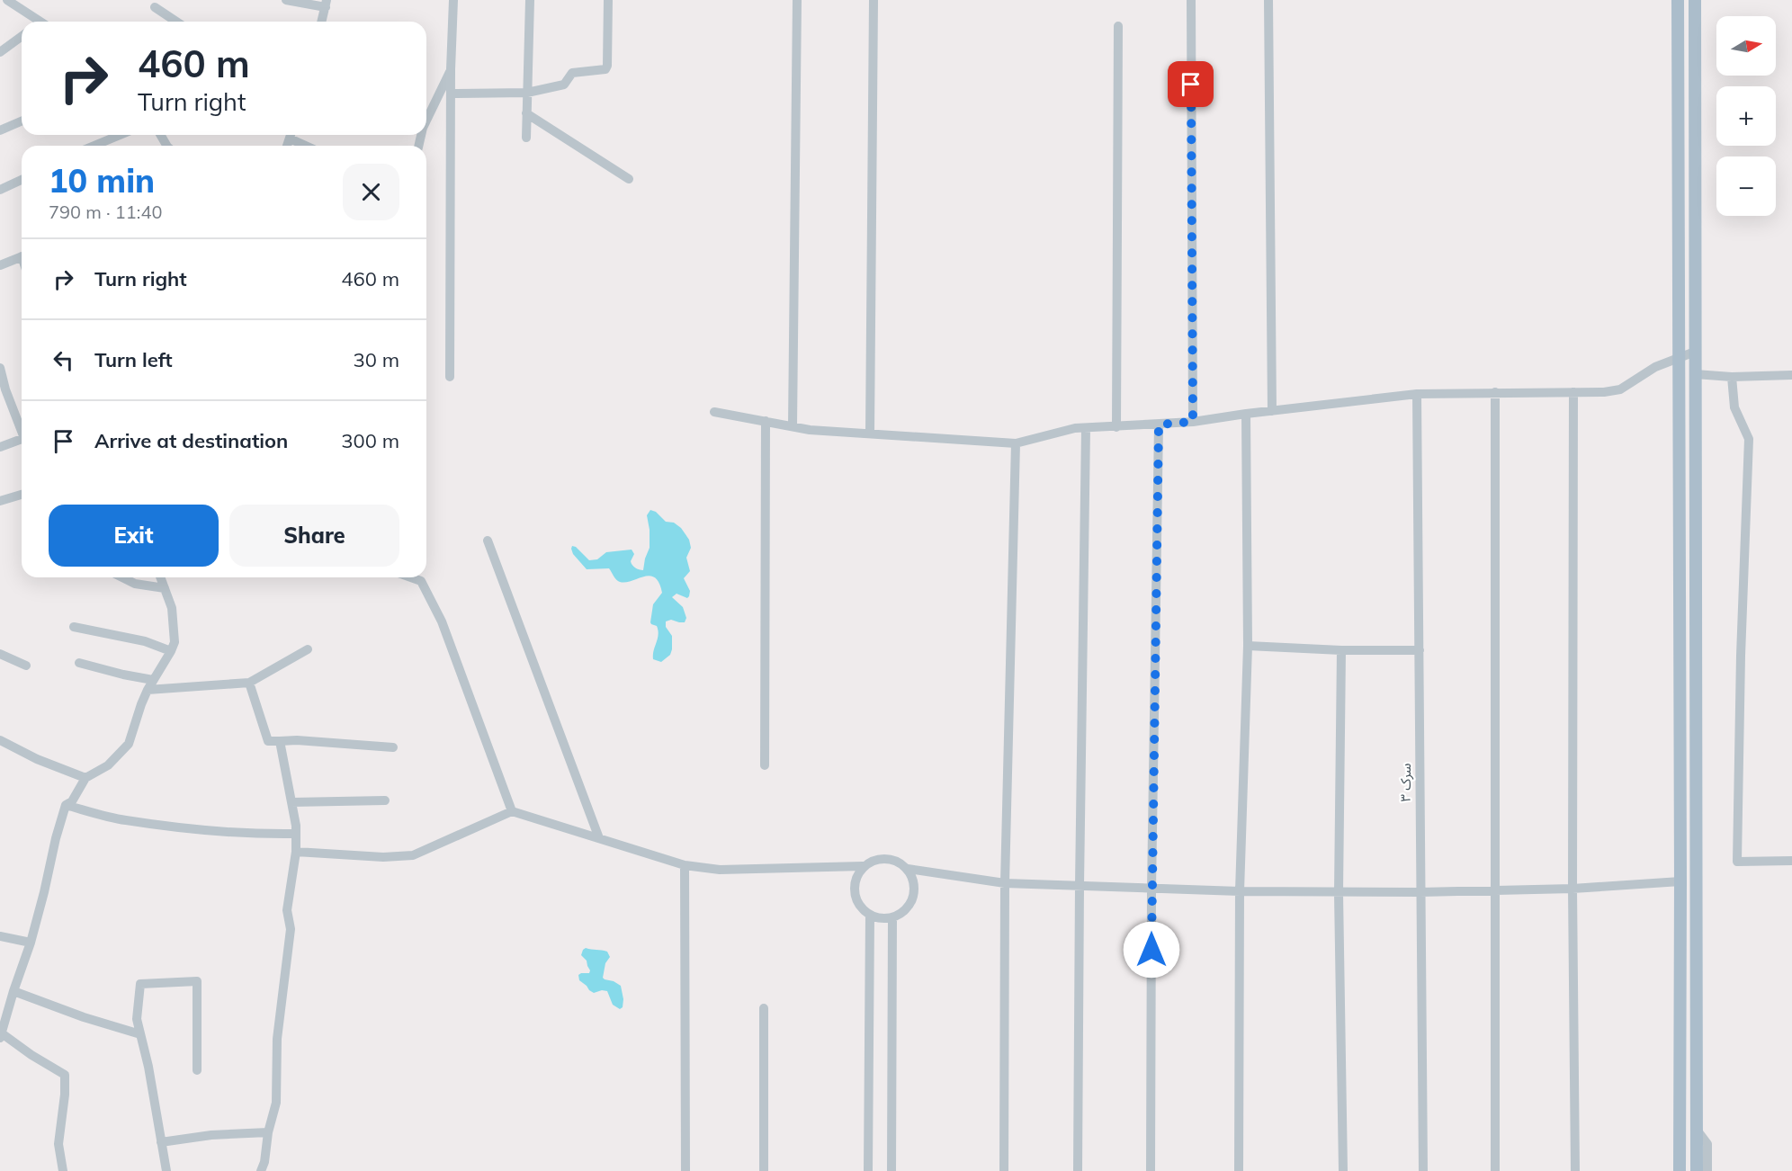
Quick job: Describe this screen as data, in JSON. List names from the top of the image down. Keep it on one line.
{"streets":{"street":["سرک ۳"]},"north":"right","page":{"map_buttons":["+","−"],"turn":["460 m","Turn right"],"heading":["10 min","790 m · 11:40"],"list":[{"name":"Turn right","value":"460 m"},{"name":"Turn left","value":"30 m"},{"name":"Arrive at destination","value":"300 m"}],"buttons":["Exit","Share"]}}
